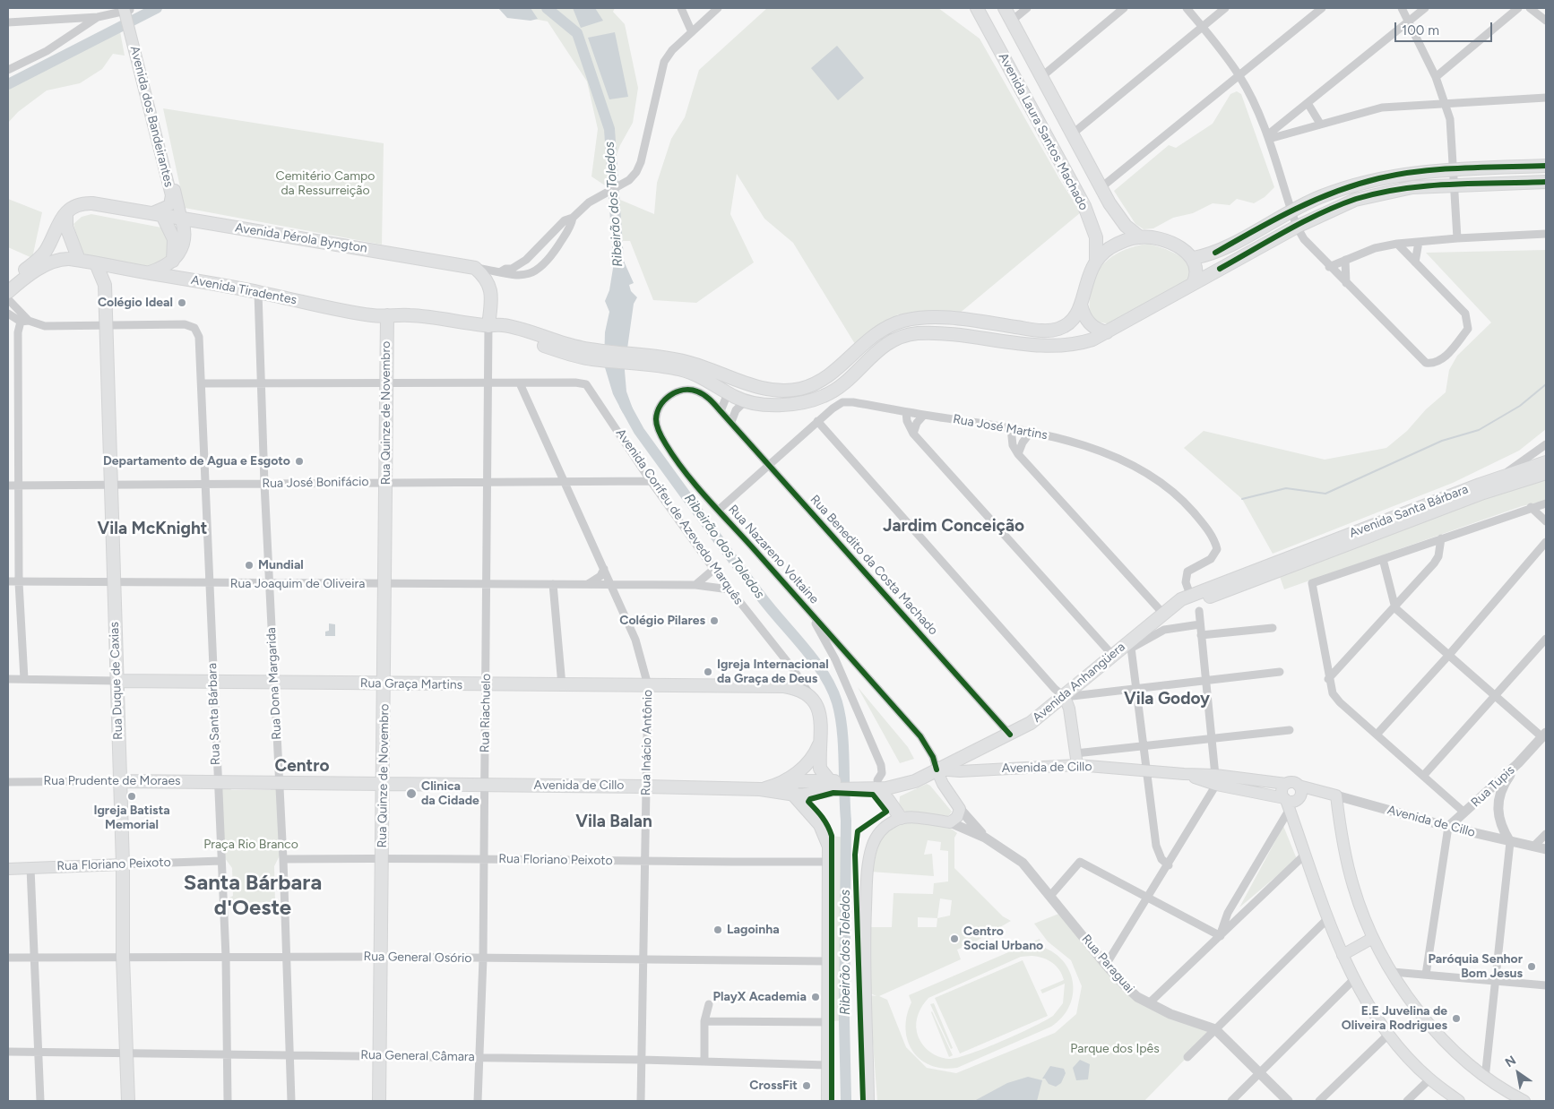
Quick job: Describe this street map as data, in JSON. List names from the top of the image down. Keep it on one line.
{"streets":{"main road":["Avenida dos Bandeirantes","Avenida Laura Santos Machado","Avenida Pérola Byngton","Avenida Tiradentes","Rua Quinze de Novembro","Avenida Santa Bárbara","Avenida Corifeu de Azevedo Marquês","Rua Duque de Caxias","Avenida Anhangüera","Rua Graça Martins","Avenida de Cillo","Rua Prudente de Moraes","Rua Floriano Peixoto","Rua Paraguai"],"street":["Rua José Martins","Rua José Bonifácio","Rua Nazareno Voltaine","Rua Benedito da Costa Machado","Rua Joaquim de Oliveira","Rua Dona Margarida","Rua Riachuelo","Rua Santa Bárbara","Rua Inácio Antônio","Rua Tupis","Rua General Osório","Rua General Câmara"]},"crossings":[["Avenida dos Bandeirantes","Avenida Pérola Byngton"],["Avenida Tiradentes","Rua Quinze de Novembro"],["Avenida Tiradentes","Rua Duque de Caxias"],["Avenida Tiradentes","Rua Dona Margarida"],["Avenida Tiradentes","Rua Riachuelo"],["Rua Quinze de Novembro","Rua José Bonifácio"],["Rua Quinze de Novembro","Rua Joaquim de Oliveira"],["Rua Quinze de Novembro","Rua Graça Martins"],["Rua Quinze de Novembro","Avenida de Cillo"],["Rua Quinze de Novembro","Rua Floriano Peixoto"],["Rua Quinze de Novembro","Rua General Osório"],["Rua Quinze de Novembro","Rua General Câmara"],["Rua José Martins","Rua Nazareno Voltaine"],["Rua José Martins","Rua Benedito da Costa Machado"],["Rua José Martins","Avenida Anhangüera"],["Rua José Bonifácio","Avenida Corifeu de Azevedo Marquês"],["Rua José Bonifácio","Rua Duque de Caxias"],["Rua José Bonifácio","Rua Dona Margarida"],["Rua José Bonifácio","Rua Riachuelo"],["Rua José Bonifácio","Rua Santa Bárbara"],["Rua José Bonifácio","Rua Inácio Antônio"],["Avenida Santa Bárbara","Avenida Anhangüera"],["Avenida Corifeu de Azevedo Marquês","Rua Joaquim de Oliveira"],["Avenida Corifeu de Azevedo Marquês","Rua Graça Martins"],["Avenida Corifeu de Azevedo Marquês","Rua Inácio Antônio"],["Rua Nazareno Voltaine","Rua Benedito da Costa Machado"],["Rua Nazareno Voltaine","Avenida Anhangüera"],["Rua Nazareno Voltaine","Avenida de Cillo"],["Rua Benedito da Costa Machado","Avenida Anhangüera"],["Rua Joaquim de Oliveira","Rua Duque de Caxias"],["Rua Joaquim de Oliveira","Rua Dona Margarida"],["Rua Joaquim de Oliveira","Rua Riachuelo"],["Rua Joaquim de Oliveira","Rua Santa Bárbara"],["Rua Joaquim de Oliveira","Rua Inácio Antônio"],["Rua Duque de Caxias","Rua Graça Martins"],["Rua Duque de Caxias","Rua Santa Bárbara"],["Rua Duque de Caxias","Rua Prudente de Moraes"],["Rua Duque de Caxias","Rua Floriano Peixoto"],["Rua Duque de Caxias","Rua General Osório"],["Rua Duque de Caxias","Rua General Câmara"],["Avenida Anhangüera","Avenida de Cillo"],["Rua Dona Margarida","Rua Graça Martins"],["Rua Dona Margarida","Avenida de Cillo"],["Rua Dona Margarida","Rua Floriano Peixoto"],["Rua Dona Margarida","Rua General Osório"],["Rua Dona Margarida","Rua General Câmara"],["Rua Graça Martins","Rua Riachuelo"],["Rua Graça Martins","Rua Santa Bárbara"],["Rua Graça Martins","Rua Inácio Antônio"],["Rua Riachuelo","Avenida de Cillo"],["Rua Riachuelo","Rua Floriano Peixoto"],["Rua Riachuelo","Rua General Osório"],["Rua Riachuelo","Rua General Câmara"],["Rua Santa Bárbara","Avenida de Cillo"],["Rua Santa Bárbara","Rua Prudente de Moraes"],["Rua Santa Bárbara","Rua Floriano Peixoto"],["Rua Santa Bárbara","Rua General Osório"],["Rua Santa Bárbara","Rua General Câmara"],["Rua Inácio Antônio","Avenida de Cillo"],["Rua Inácio Antônio","Rua Floriano Peixoto"],["Rua Inácio Antônio","Rua General Osório"],["Rua Inácio Antônio","Rua General Câmara"],["Avenida de Cillo","Rua Prudente de Moraes"],["Avenida de Cillo","Rua Tupis"]],"districts":["Jardim Conceição","Vila McKnight","Vila Godoy","Centro","Vila Balan","Santa Bárbara d'Oeste"],"water":["Ribeirão dos Toledos"],"parks":["Cemitério Campo da Ressurreição","Praça Rio Branco","Parque dos Ipês"],"places":["Colégio Ideal","Departamento de Agua e Esgoto","Mundial","Colégio Pilares","Igreja Internacional da Graça de Deus","Clinica da Cidade","Igreja Batista Memorial","Lagoinha","Centro Social Urbano","Paróquia Senhor Bom Jesus","PlayX Academia","E.E Juvelina de Oliveira Rodrigues","CrossFit"],"scale_bar":"100 m","north":"top left"}
